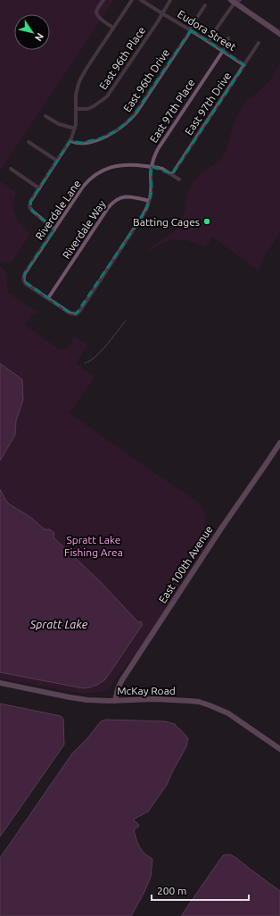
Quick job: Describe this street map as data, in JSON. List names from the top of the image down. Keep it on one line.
{"streets":{"street":["Eudora Street","East 96th Place","East 96th Drive","East 97th Drive","East 97th Place","Riverdale Lane","Riverdale Way","East 100th Avenue","McKay Road"]},"crossings":[["Eudora Street","East 96th Place"],["Eudora Street","East 96th Drive"],["Eudora Street","East 97th Drive"],["Eudora Street","East 97th Place"],["East 97th Drive","Riverdale Lane"],["East 97th Place","Riverdale Lane"],["East 97th Place","Riverdale Way"],["Riverdale Lane","Riverdale Way"],["East 100th Avenue","McKay Road"]],"water":["Spratt Lake"],"parks":["Spratt Lake Fishing Area"],"places":["Batting Cages"],"scale_bar":"200 m","north":"bottom right"}
